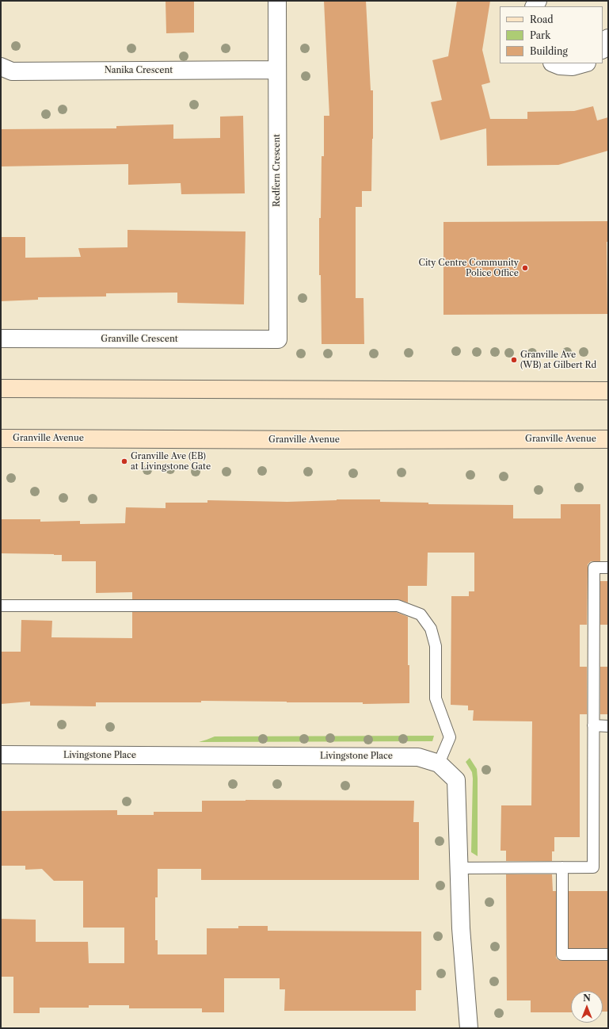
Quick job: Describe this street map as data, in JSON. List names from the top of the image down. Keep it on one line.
{"streets":{"main road":["Granville Avenue"],"street":["Nanika Crescent","Redfern Crescent","Granville Crescent","Livingstone Place"]},"crossings":[["Nanika Crescent","Redfern Crescent"],["Redfern Crescent","Granville Crescent"]],"places":["City Centre Community Police Office","Granville Ave (WB) at Gilbert Rd","Granville Ave (EB) at Livingstone Gate"],"legend":["Road","Park","Building"],"north":"top"}
